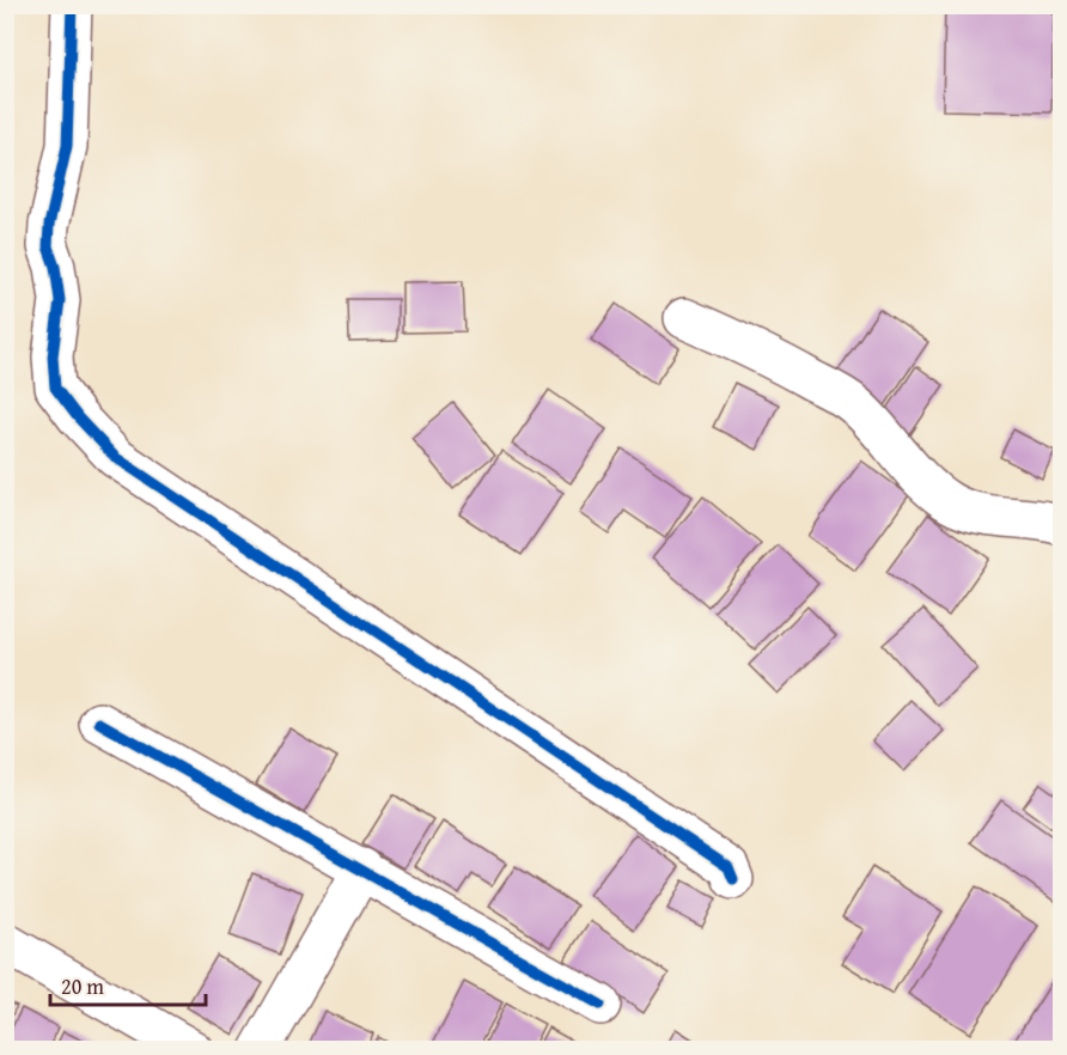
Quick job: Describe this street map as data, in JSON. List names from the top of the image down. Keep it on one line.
{"scale_bar":"20 m"}
